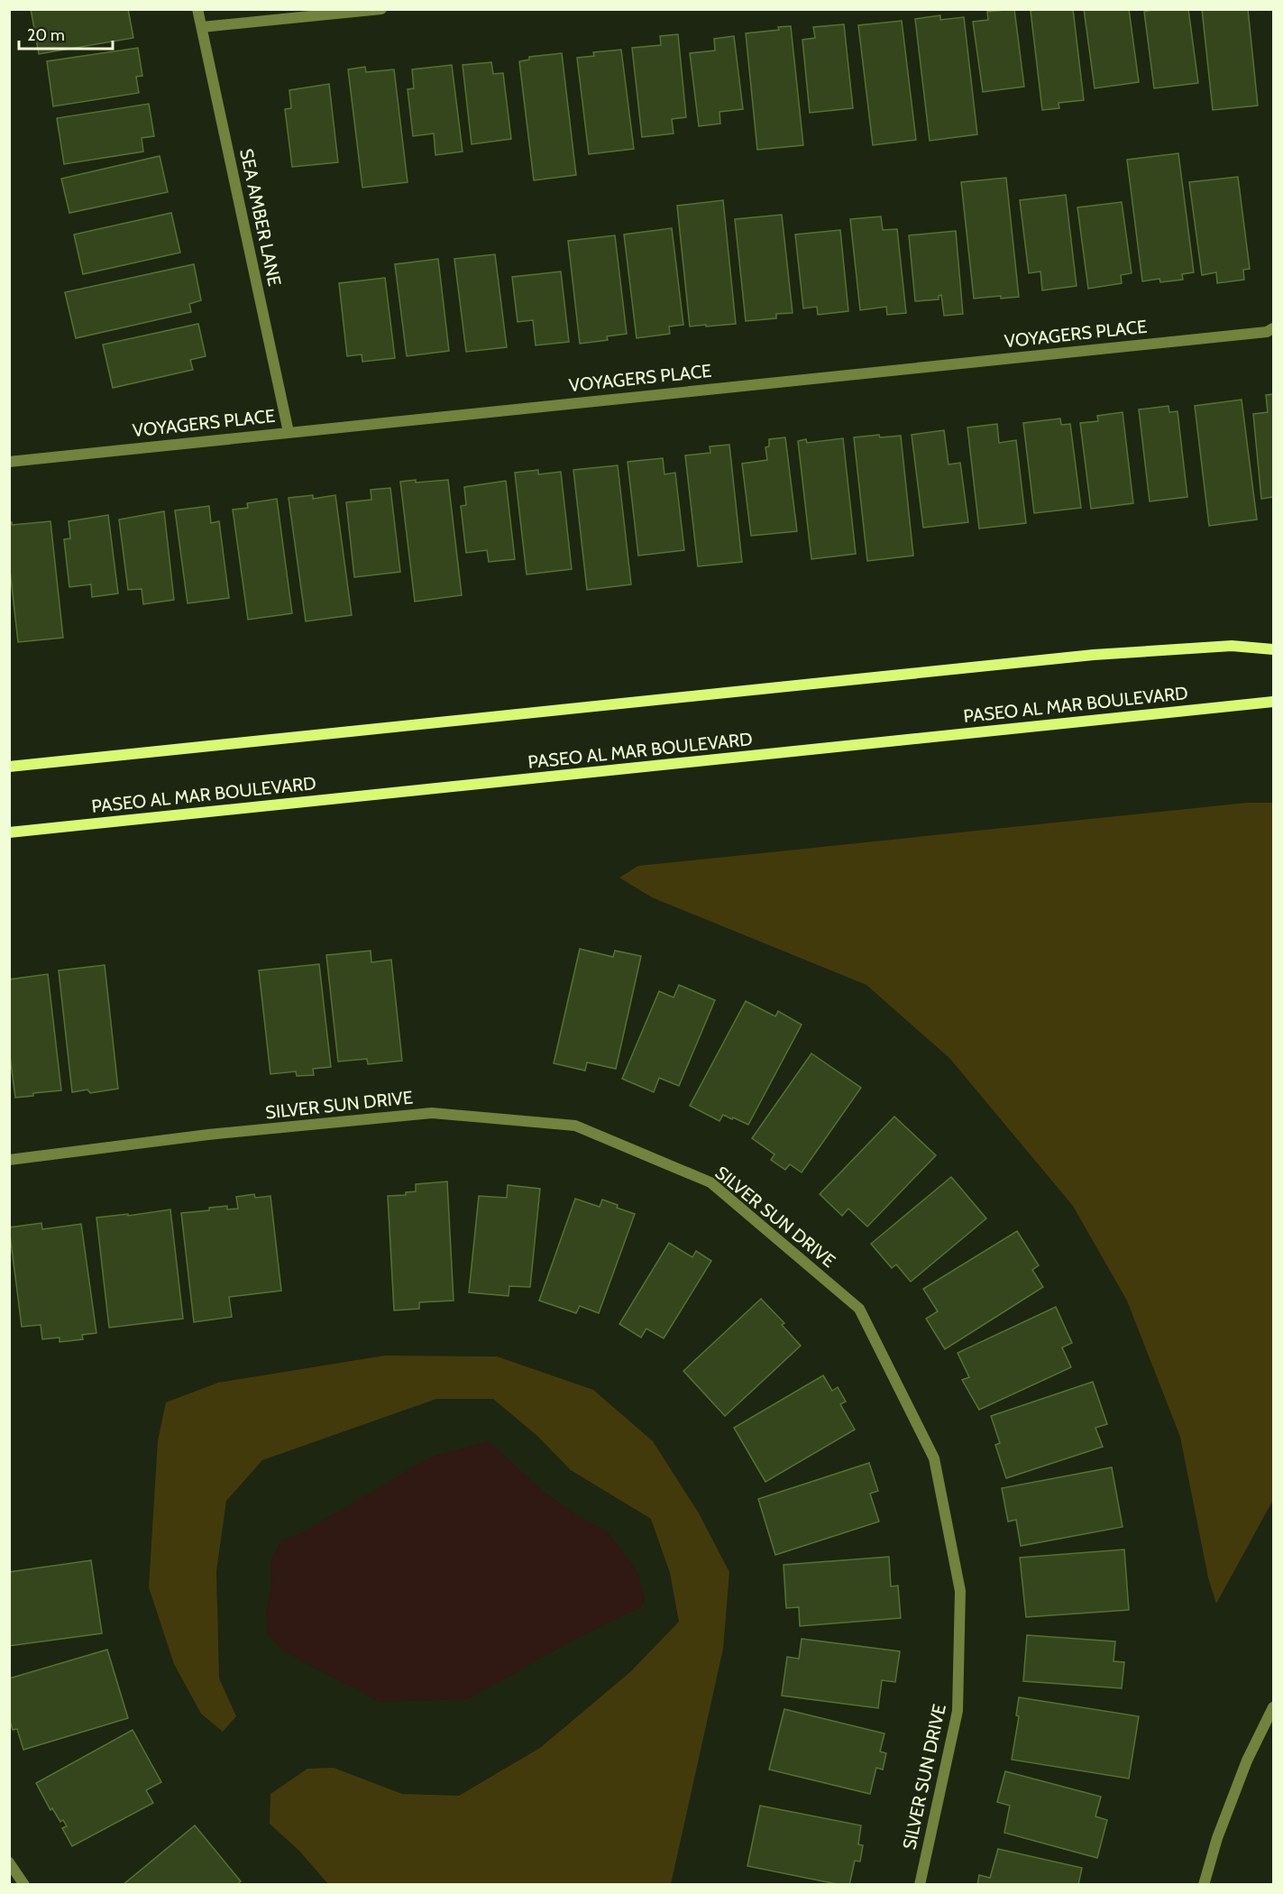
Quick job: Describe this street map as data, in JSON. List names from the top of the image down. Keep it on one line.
{"streets":{"main road":["PASEO AL MAR BOULEVARD"],"street":["SEA AMBER LANE","VOYAGERS PLACE","SILVER SUN DRIVE"]},"crossings":[["SEA AMBER LANE","VOYAGERS PLACE"]],"scale_bar":"20 m"}
